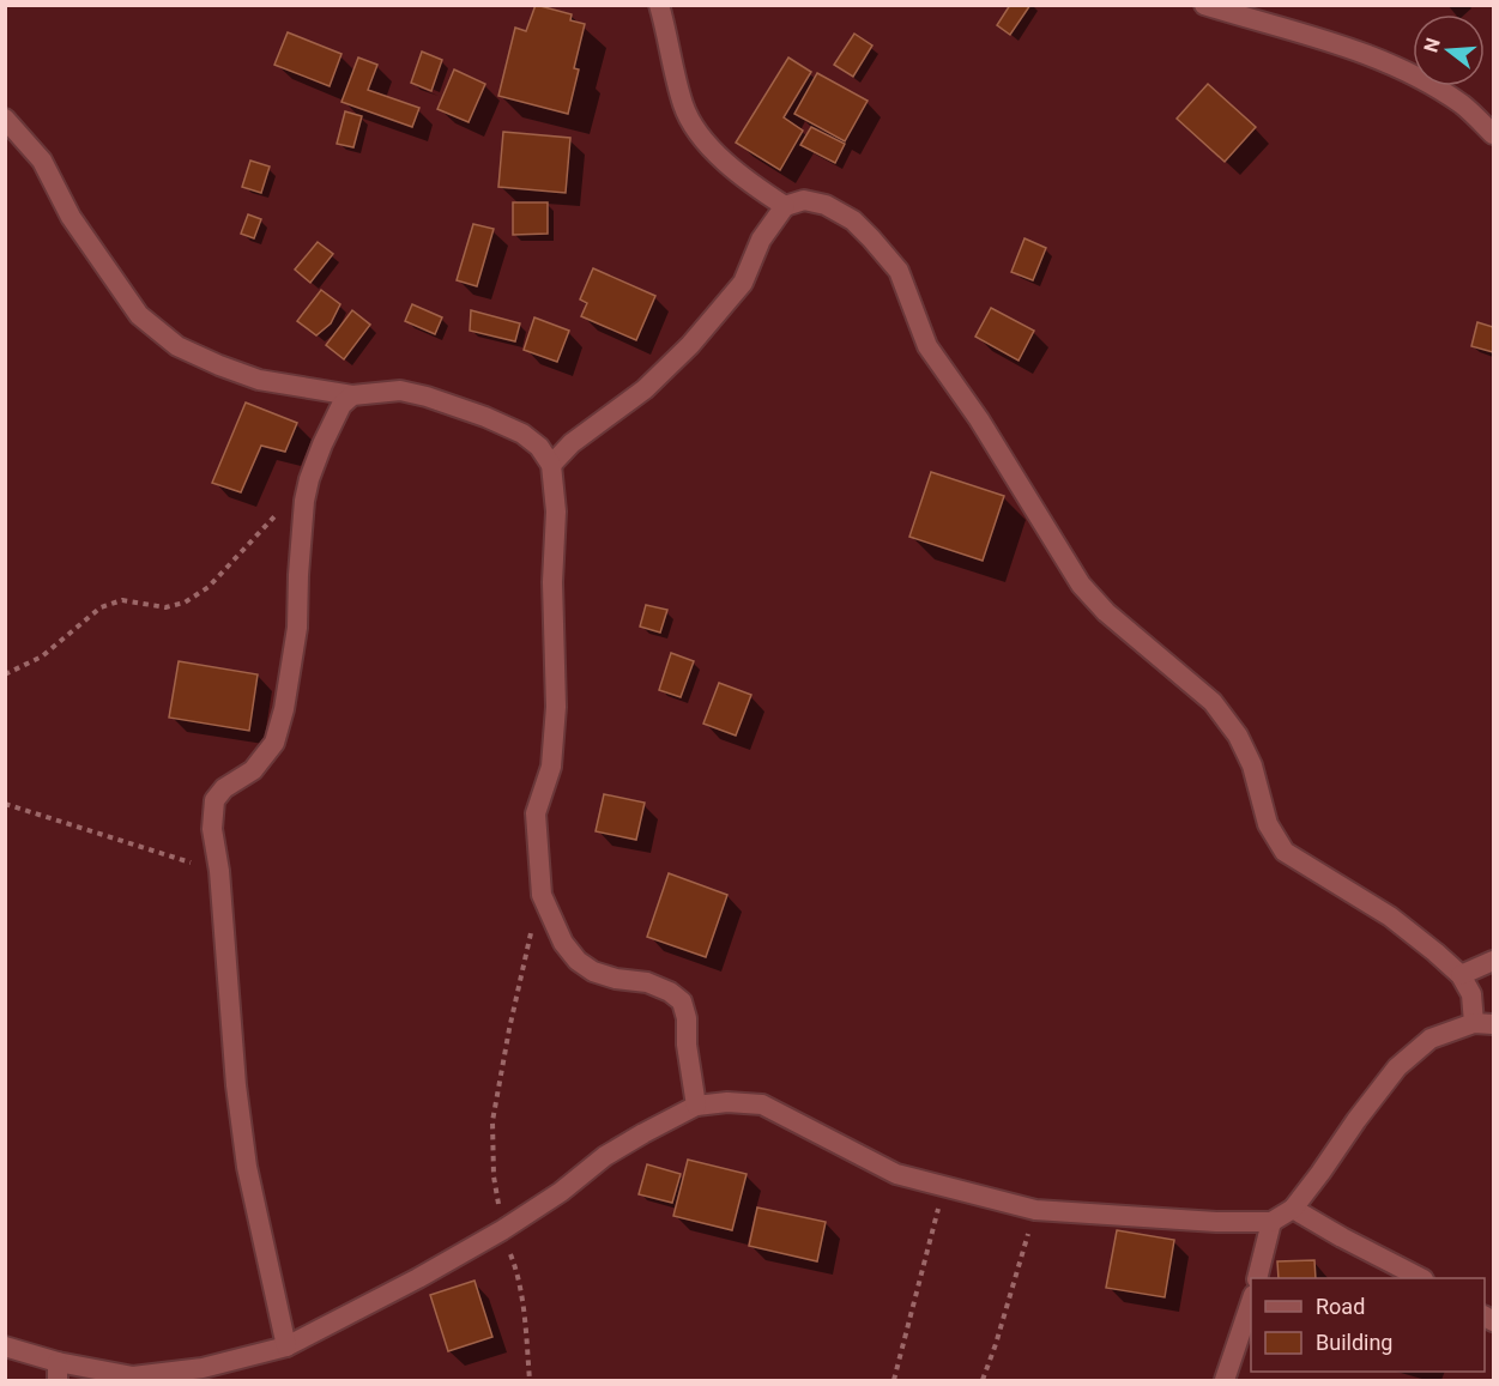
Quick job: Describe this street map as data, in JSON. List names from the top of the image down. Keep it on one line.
{"legend":["Road","Building"],"north":"left"}
